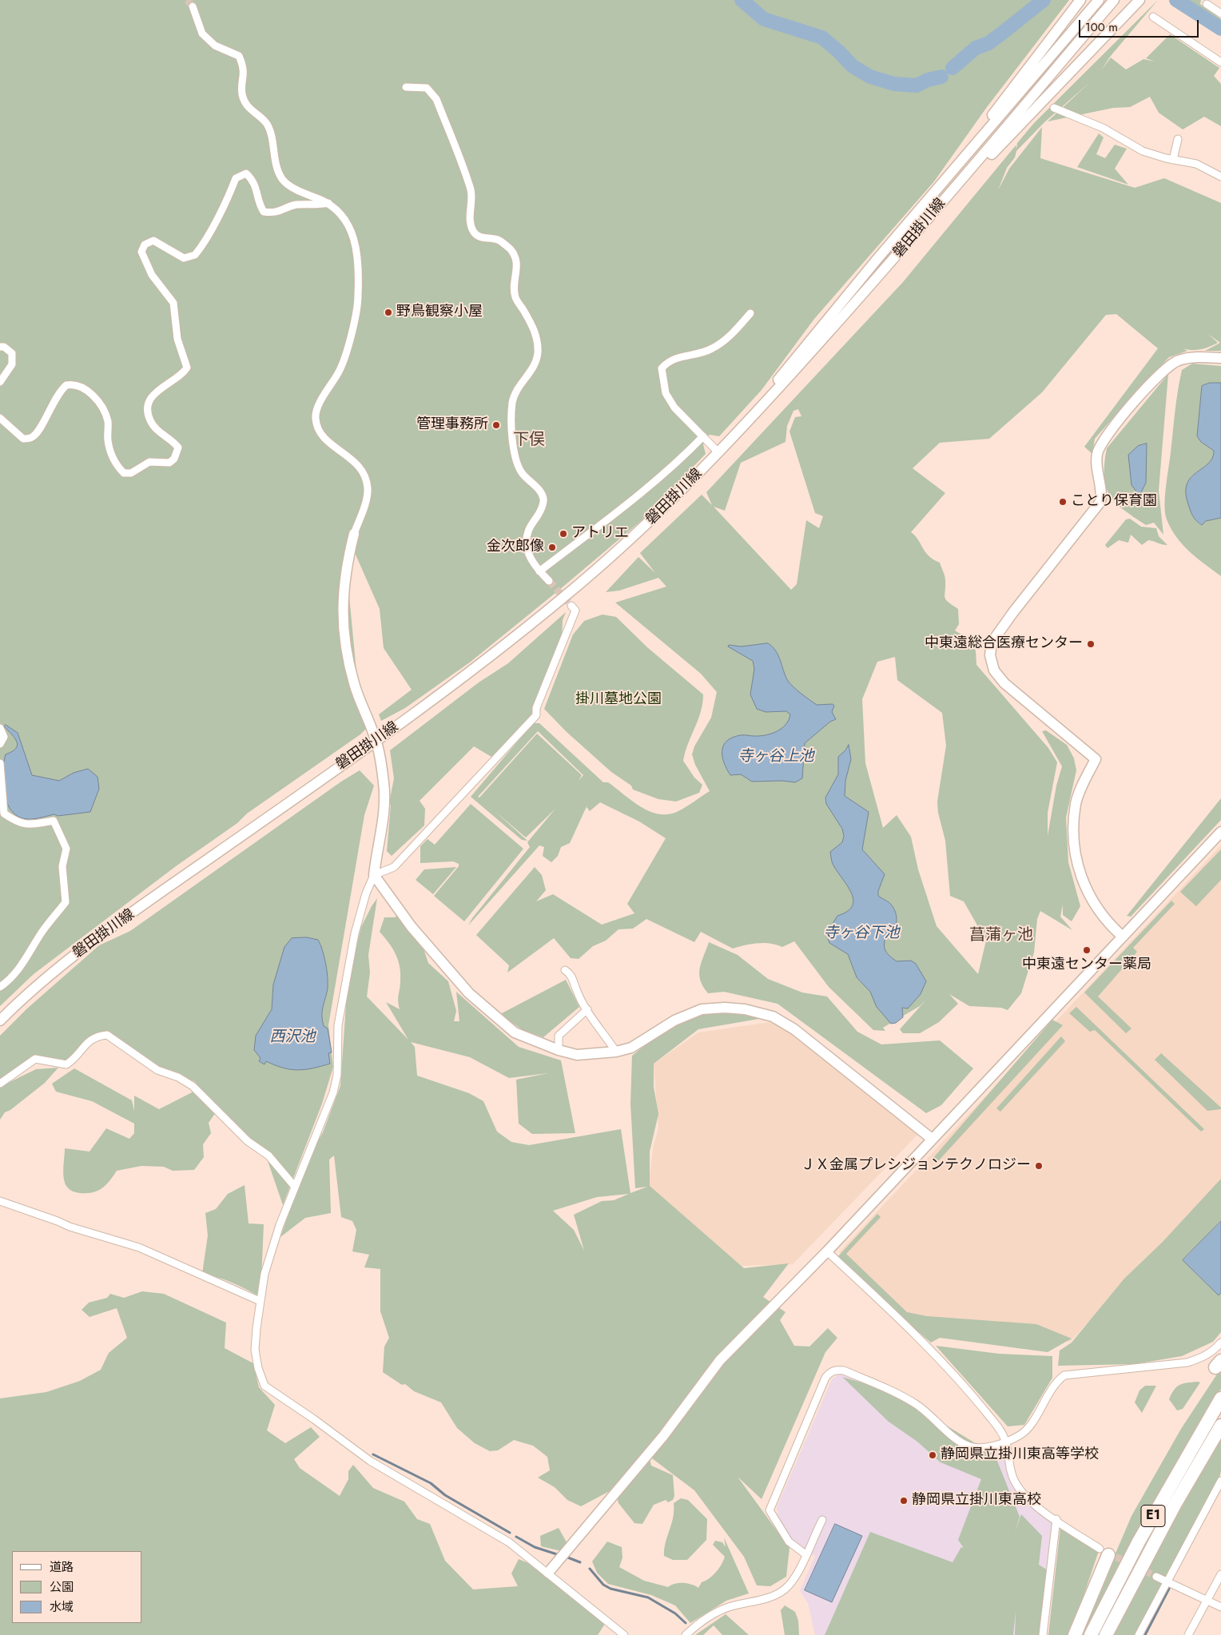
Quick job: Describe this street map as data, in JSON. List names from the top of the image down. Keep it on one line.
{"streets":{"highway":["E1"],"street":["磐田掛川線"]},"districts":["下俣","菖蒲ヶ池"],"water":["寺ヶ谷上池","寺ヶ谷下池","西沢池"],"parks":["掛川墓地公園"],"places":["野鳥観察小屋","管理事務所","ことり保育園","アトリエ","金次郎像","中東遠総合医療センター","中東遠センター薬局","ＪＸ金属プレシジョンテクノロジー","静岡県立掛川東高等学校","静岡県立掛川東高校"],"legend":["道路","公園","水域"],"scale_bar":"100 m"}
